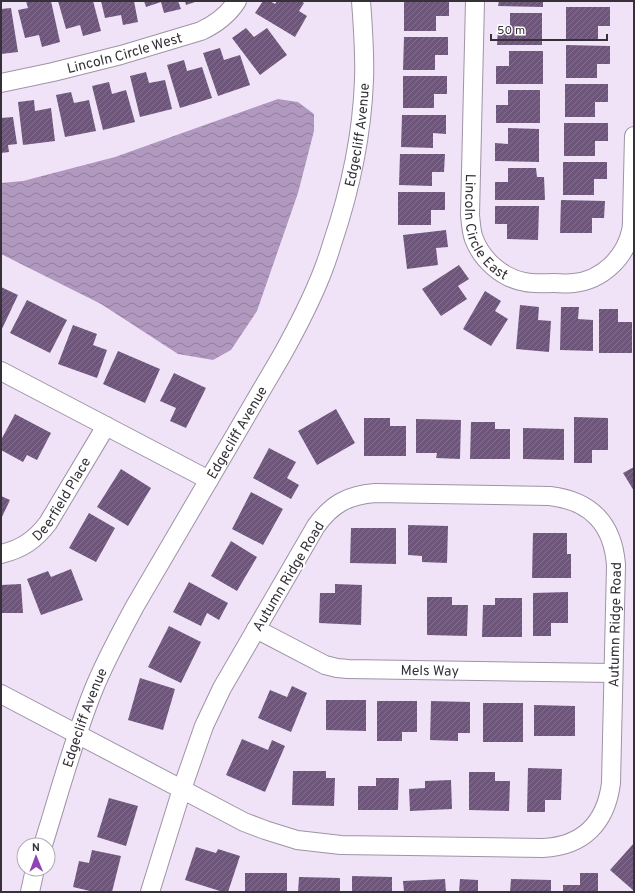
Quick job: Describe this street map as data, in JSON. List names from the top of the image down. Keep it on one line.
{"streets":{"street":["Lincoln Circle West","Edgecliff Avenue","Lincoln Circle East","Deerfield Place","Autumn Ridge Road","Mels Way"]},"crossings":[["Edgecliff Avenue","Autumn Ridge Road"],["Autumn Ridge Road","Mels Way"]],"scale_bar":"50 m","north":"top"}
